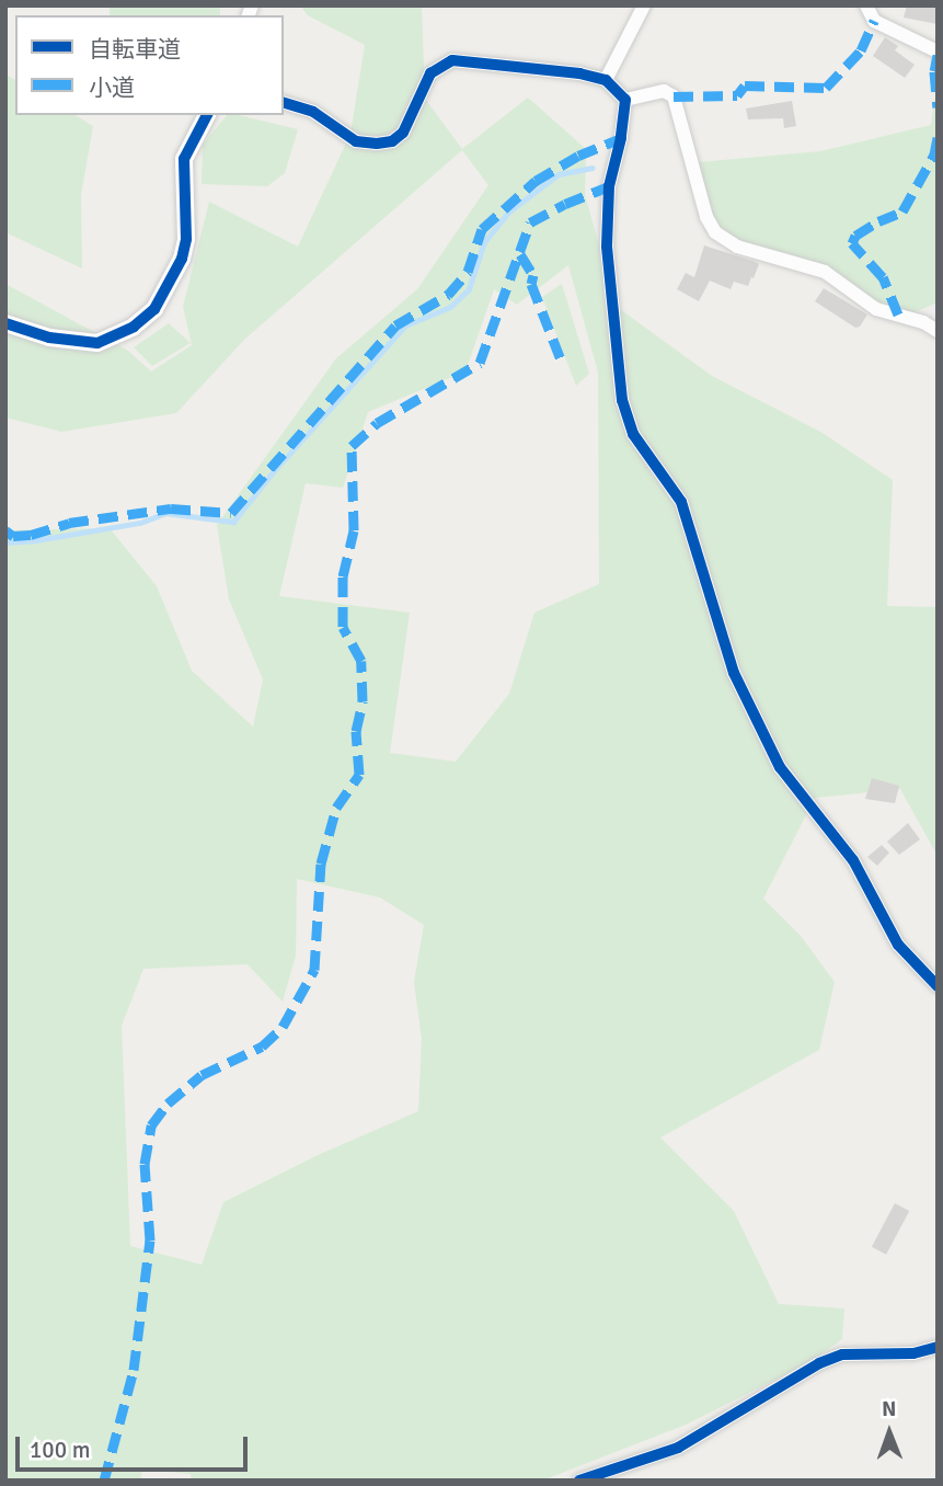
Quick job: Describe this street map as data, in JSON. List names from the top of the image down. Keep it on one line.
{"legend":["自転車道","小道"],"scale_bar":"100 m","north":"top"}
